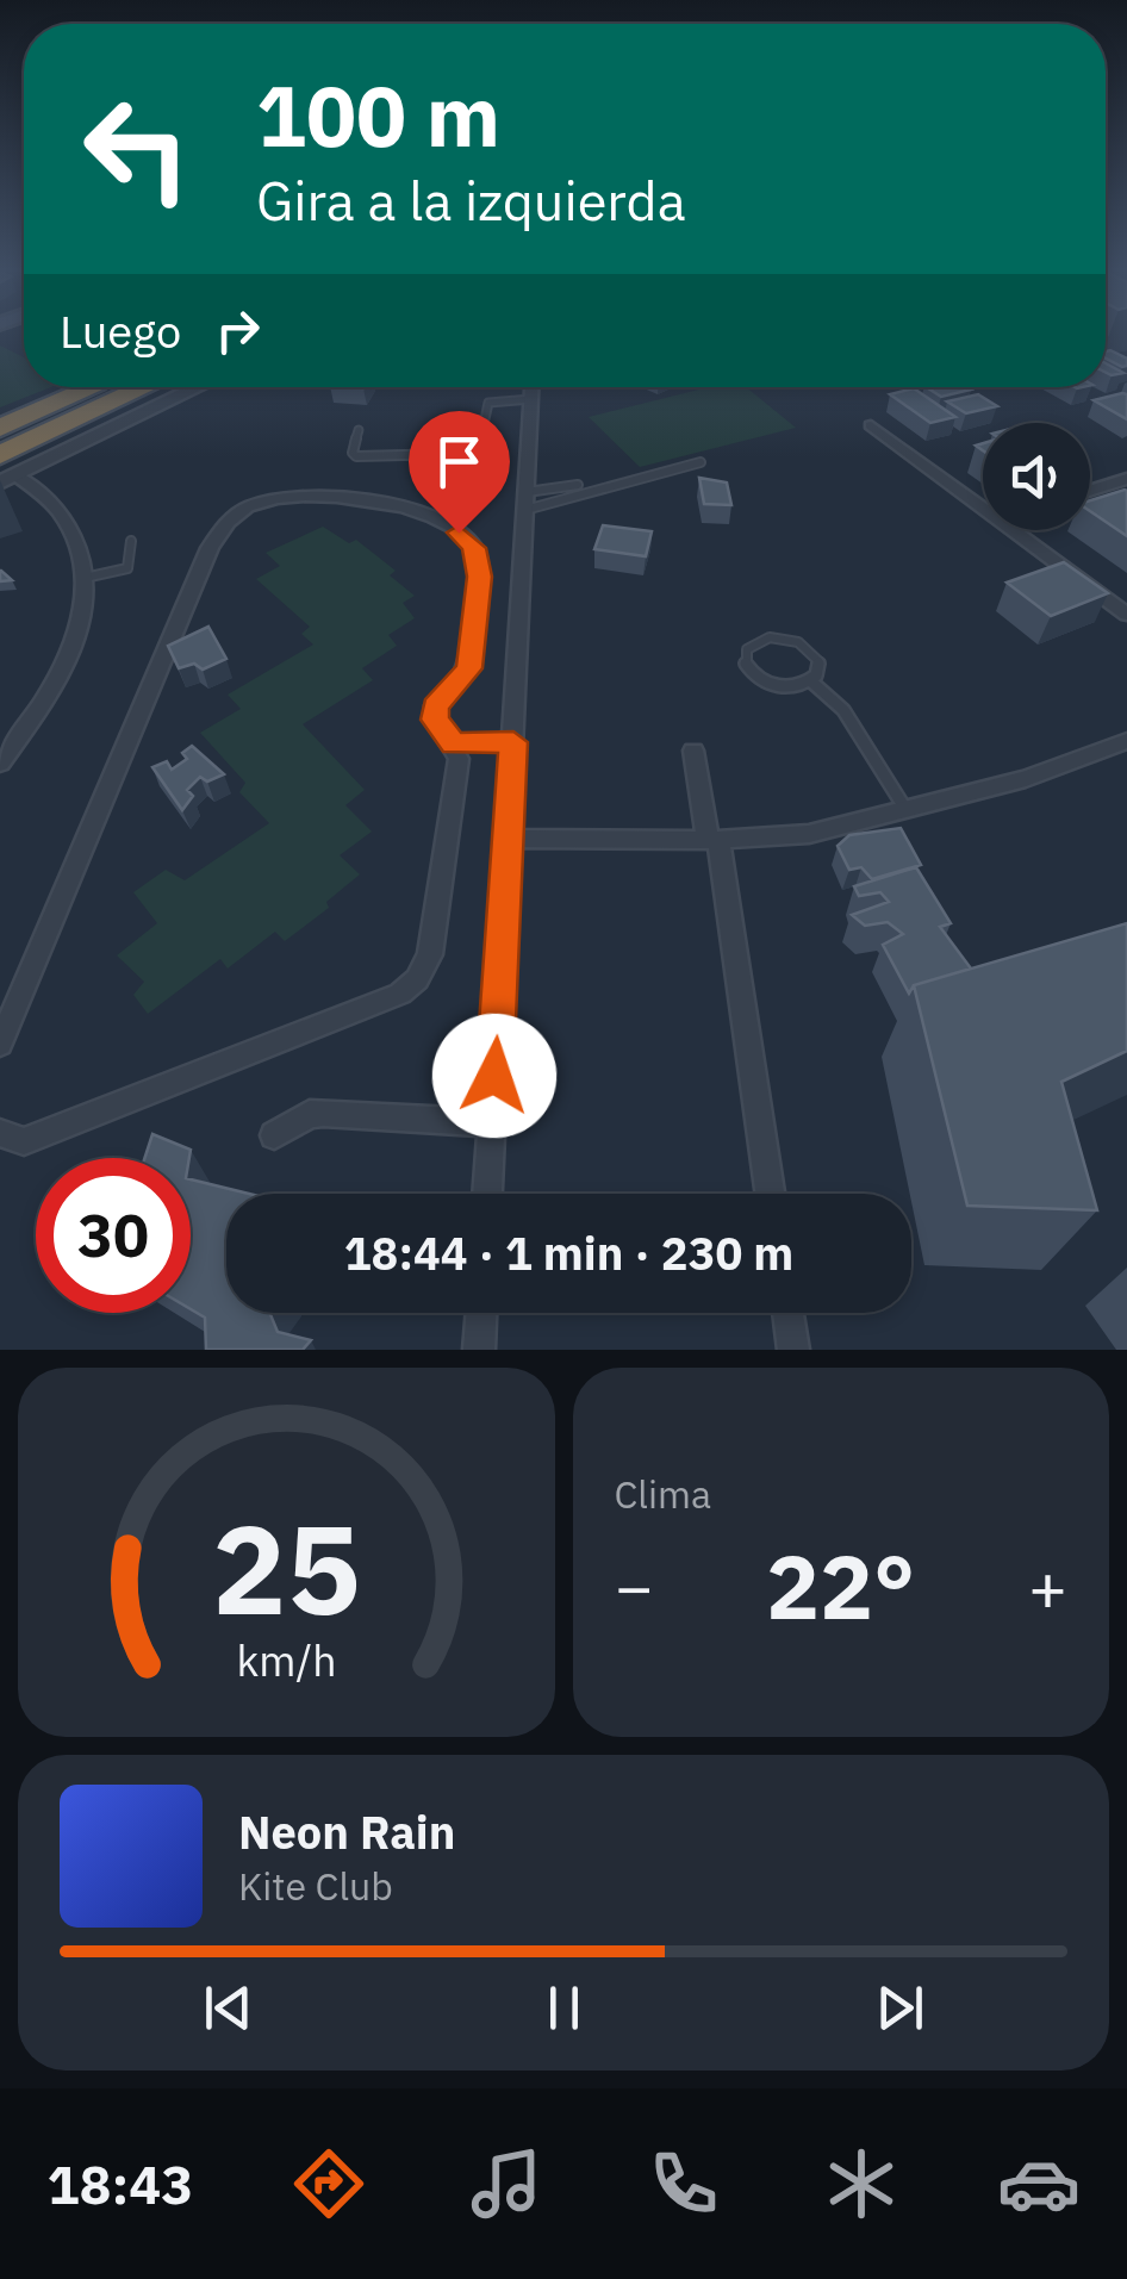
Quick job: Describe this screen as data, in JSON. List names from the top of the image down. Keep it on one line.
{"page":{"turn":["100 m","Gira a la izquierda"],"then":"Luego","limit":"30","trip":"18:44 · 1 min · 230 m","tile":"Clima","heat":["−","22°","+"],"song":["Neon Rain","Kite Club"],"tabs":"18:43","gauge":["25","km/h"]}}
